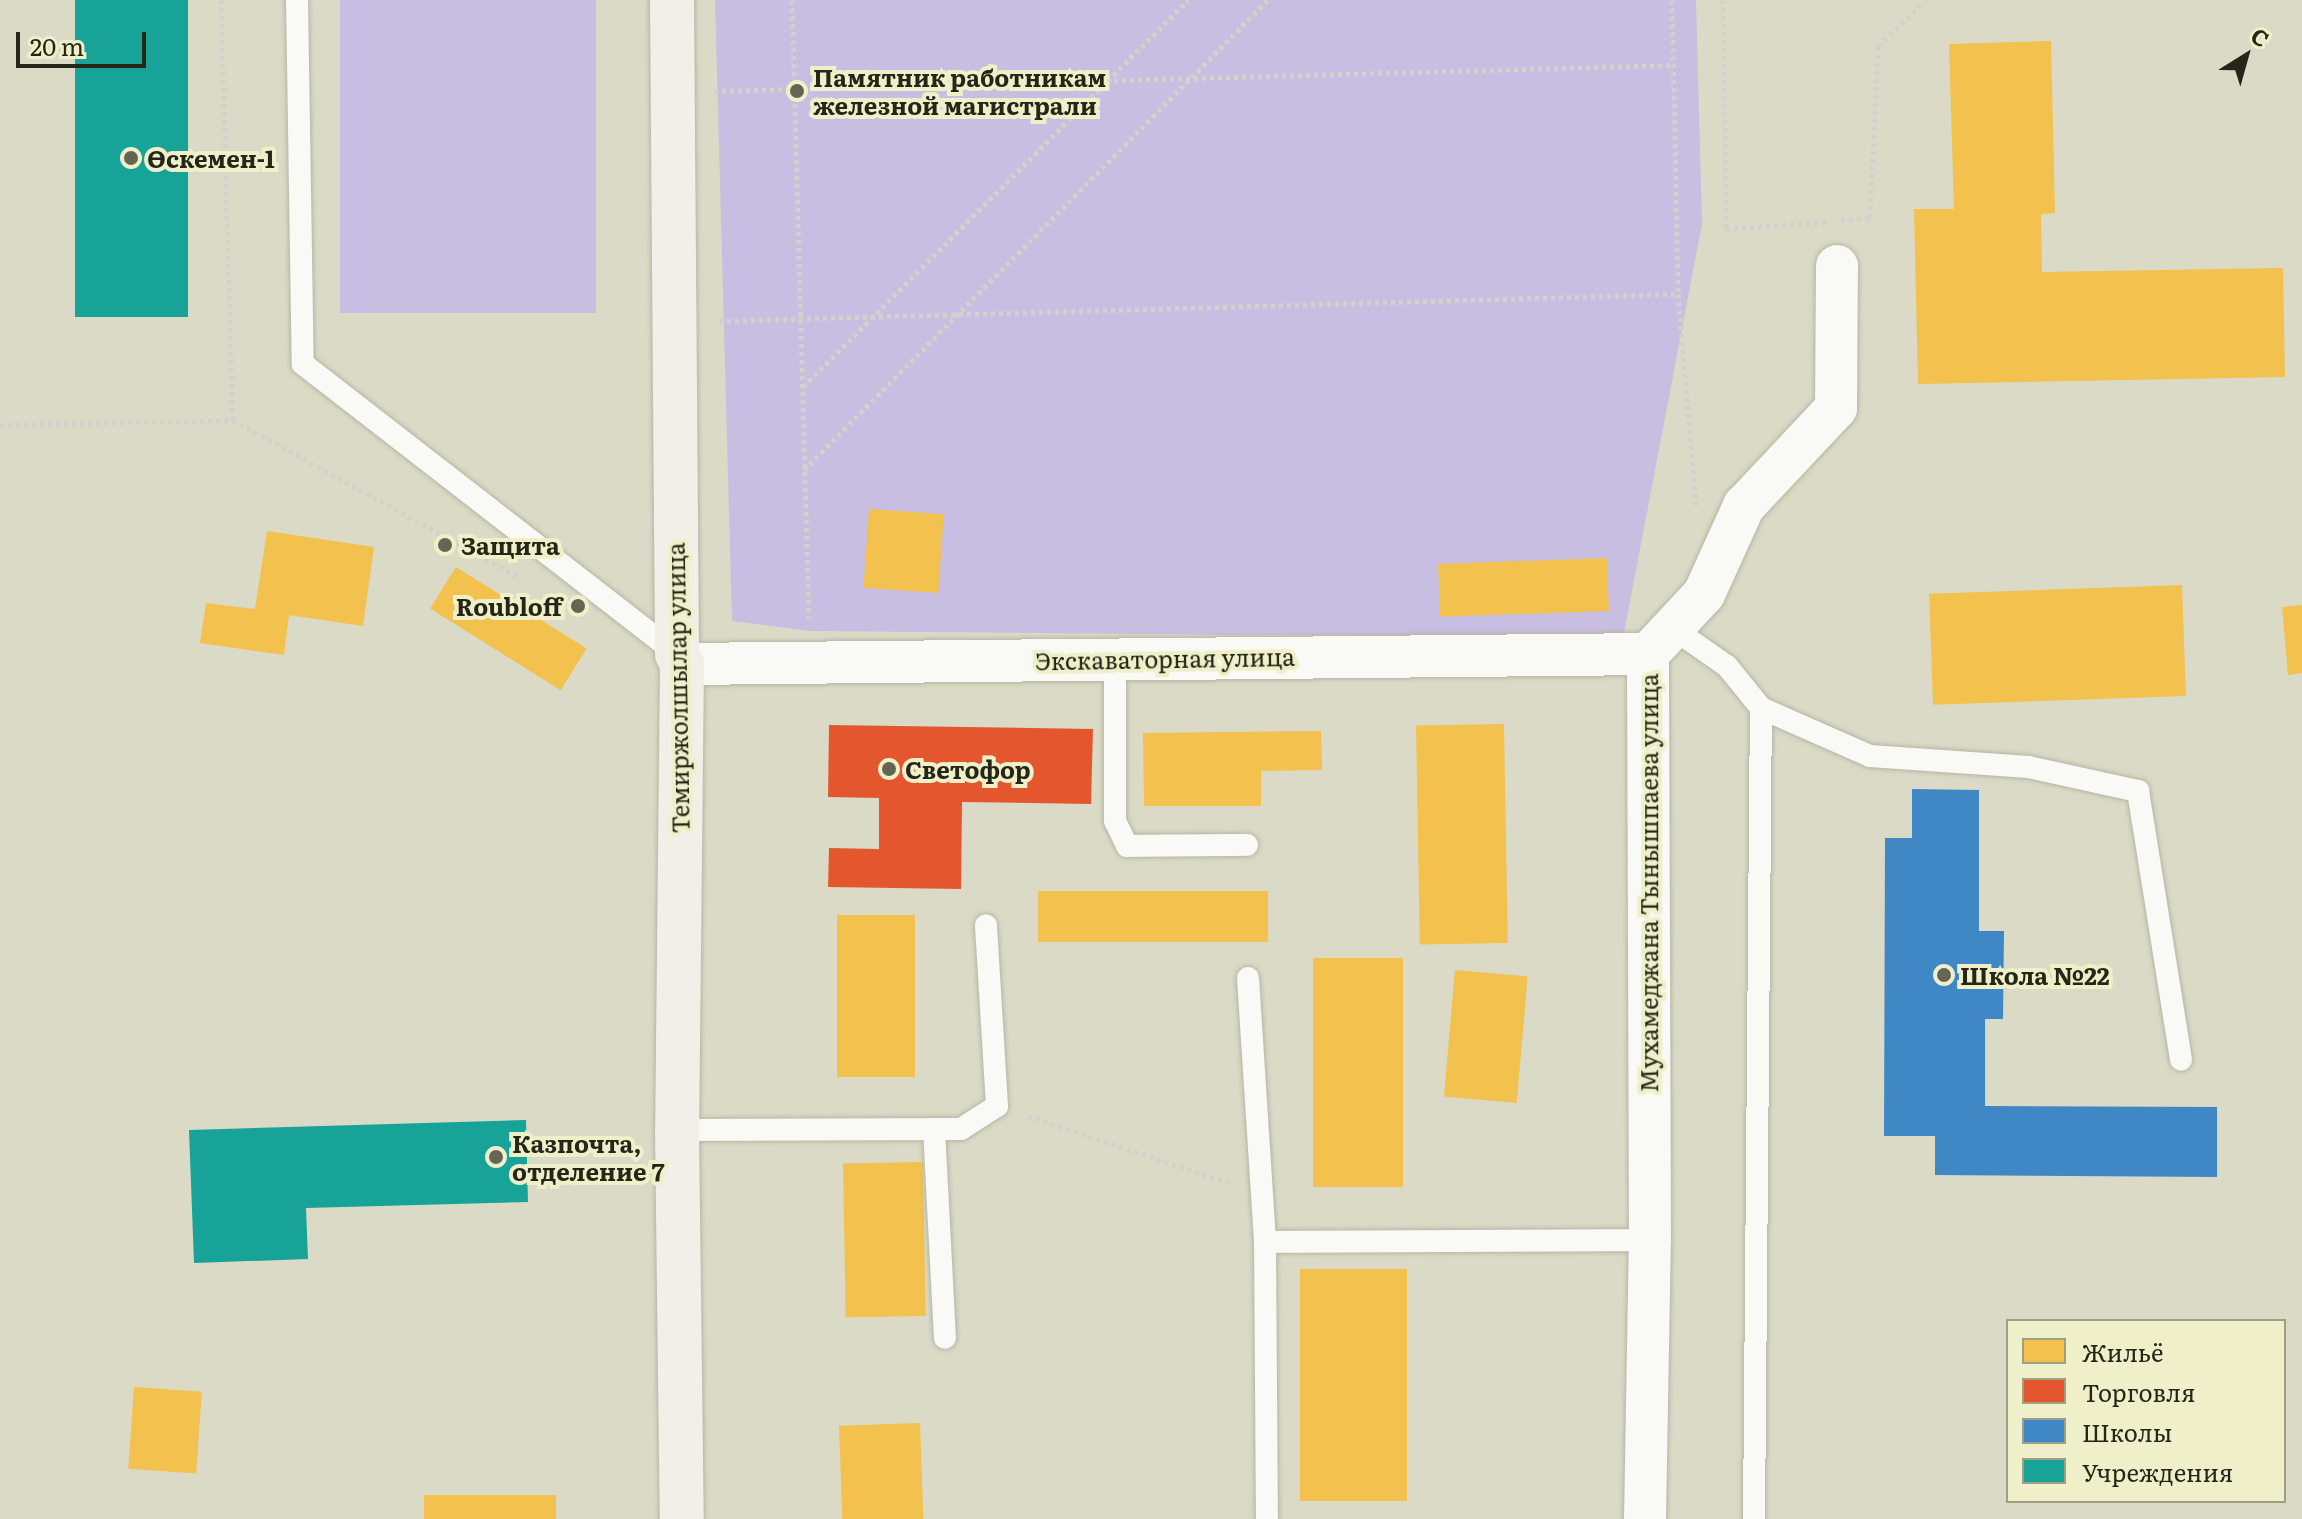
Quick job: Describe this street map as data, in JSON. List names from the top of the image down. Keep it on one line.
{"streets":{"street":["Экскаваторная улица","Темиржолшылар улица","Мухамеджана Тынышпаева улица"]},"crossings":[["Экскаваторная улица","Темиржолшылар улица"],["Экскаваторная улица","Мухамеджана Тынышпаева улица"]],"places":["Памятник работникам железной магистрали","Өскемен-1","Защита","Roubloff","Светофор","Школа №22","Казпочта, отделение 7"],"legend":["Жильё","Торговля","Школы","Учреждения"],"scale_bar":"20 m","north":"top right"}
